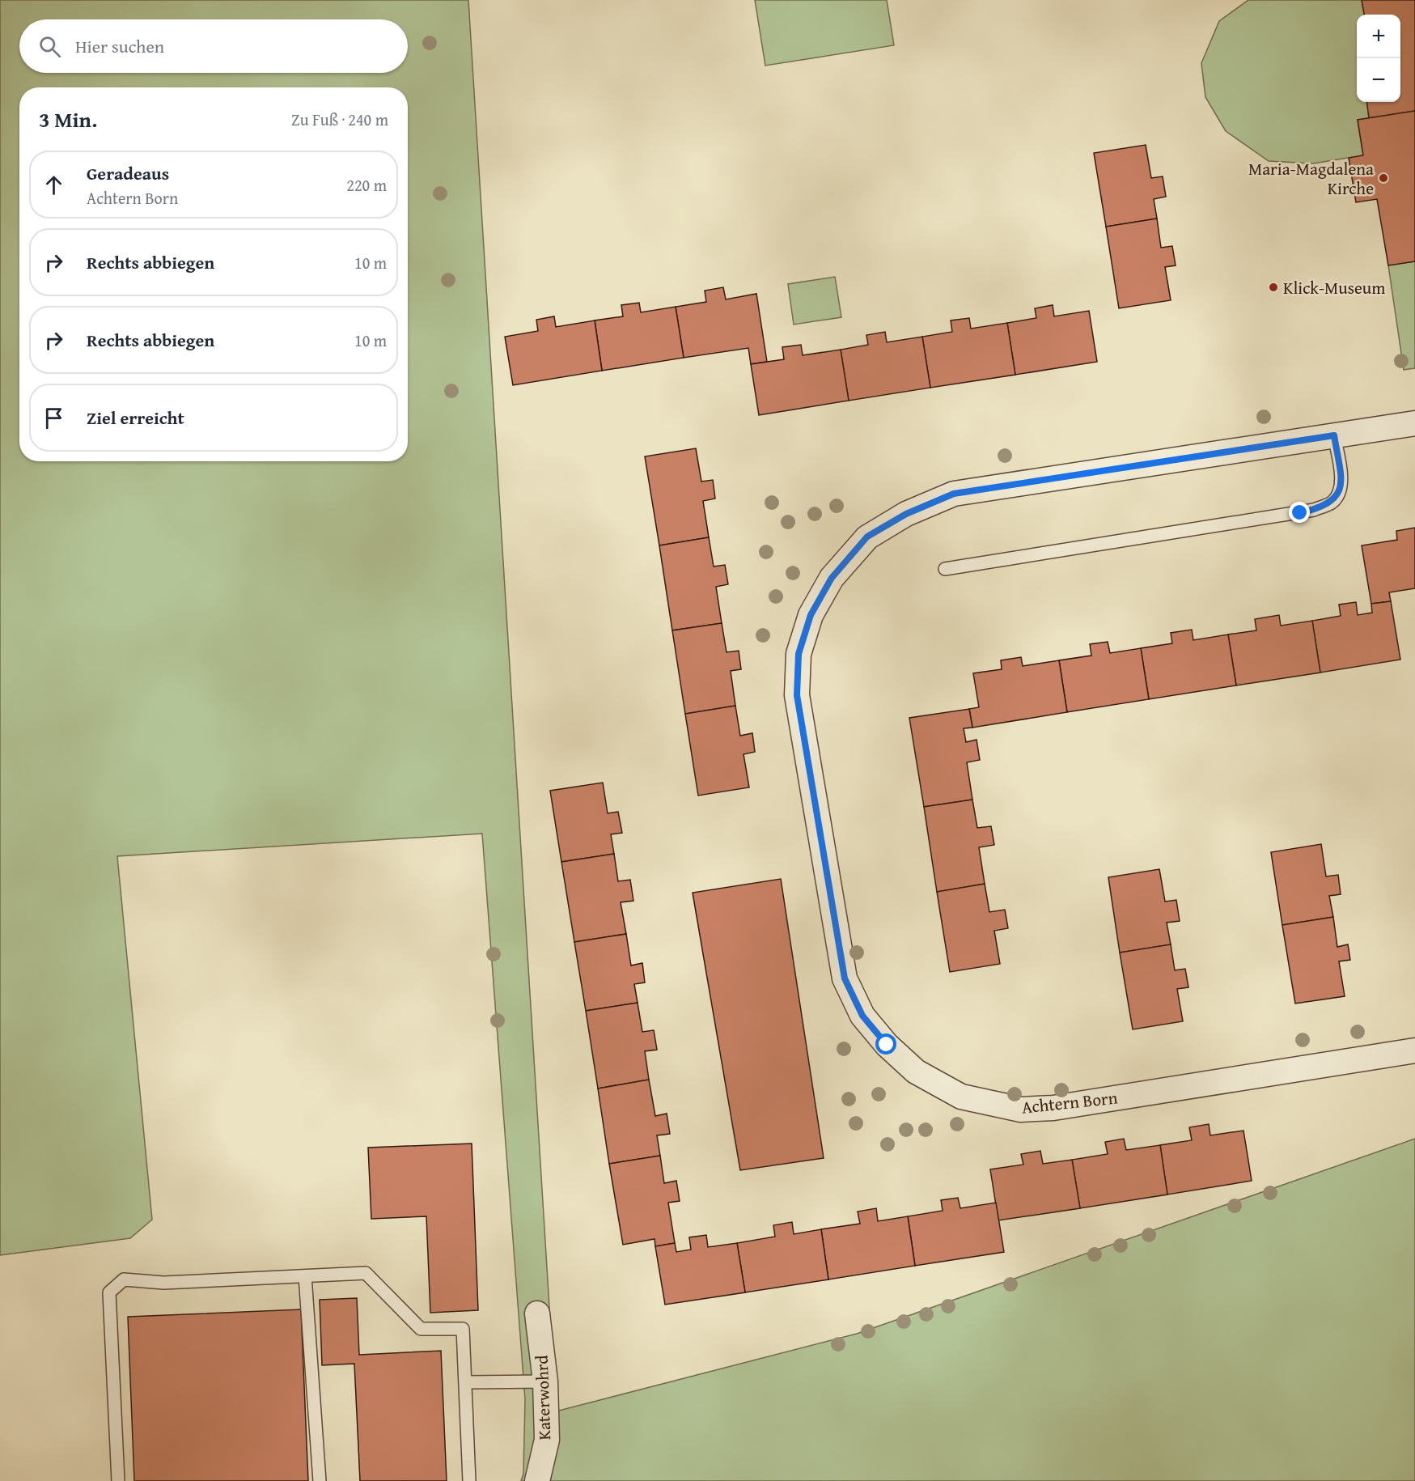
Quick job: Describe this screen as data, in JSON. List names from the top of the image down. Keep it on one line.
{"streets":{"street":["Achtern Born","Katerwohrd"]},"places":["Maria-Magdalena Kirche","Klick-Museum"],"page":{"map_buttons":["+","−"],"search":"Hier suchen","heading":["3 Min.","Zu Fuß · 240 m"],"list":[["Geradeaus","Achtern Born","220 m"],["Rechts abbiegen","10 m"],["Rechts abbiegen","10 m"],"Ziel erreicht"]}}
